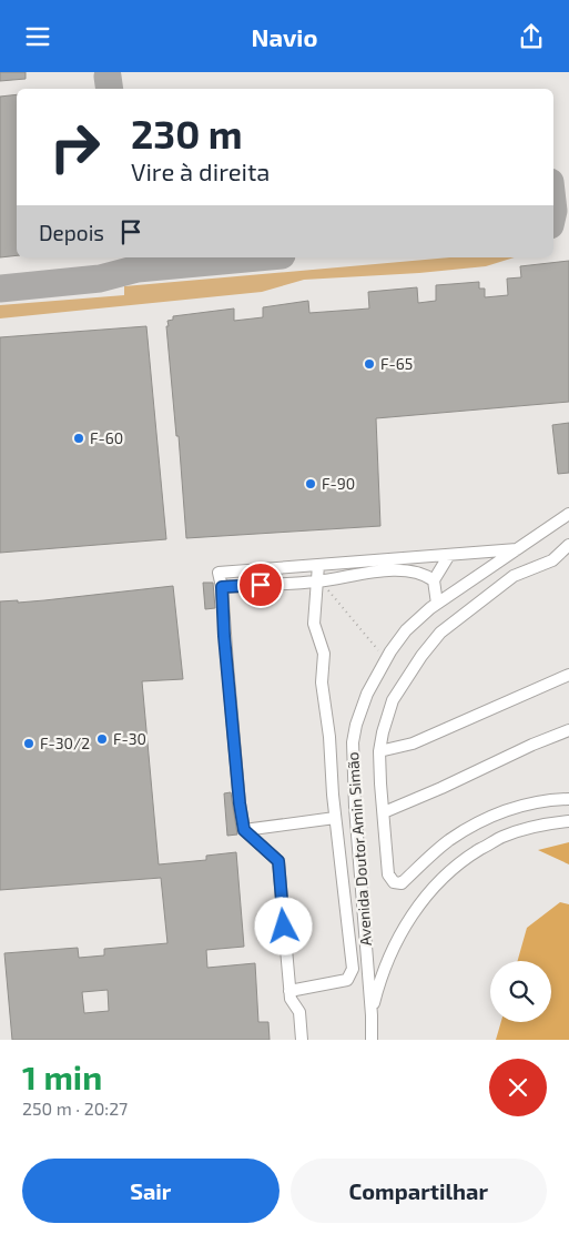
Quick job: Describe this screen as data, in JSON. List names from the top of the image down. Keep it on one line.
{"streets":{"street":["Avenida Doutor Amin Simão"]},"places":["F-65","F-60","F-90","F-30","F-30/2"],"page":{"header":"Navio","turn":["230 m","Vire à direita"],"then":"Depois","heading":["1 min","250 m · 20:27"],"buttons":["Sair","Compartilhar"]}}
